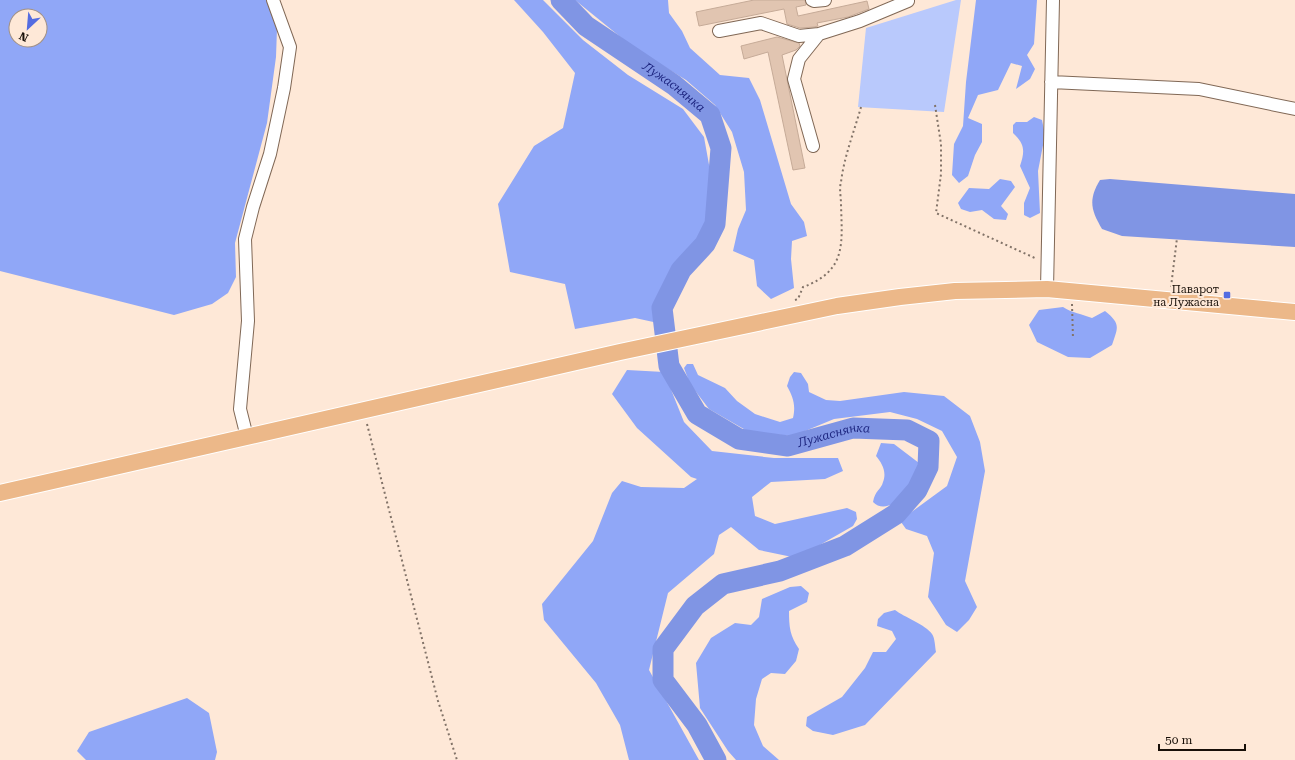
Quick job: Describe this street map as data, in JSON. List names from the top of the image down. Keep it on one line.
{"water":["Лужаснянка"],"places":{"transit":["Паварот на Лужасна"]},"scale_bar":"50 m","north":"bottom left"}
